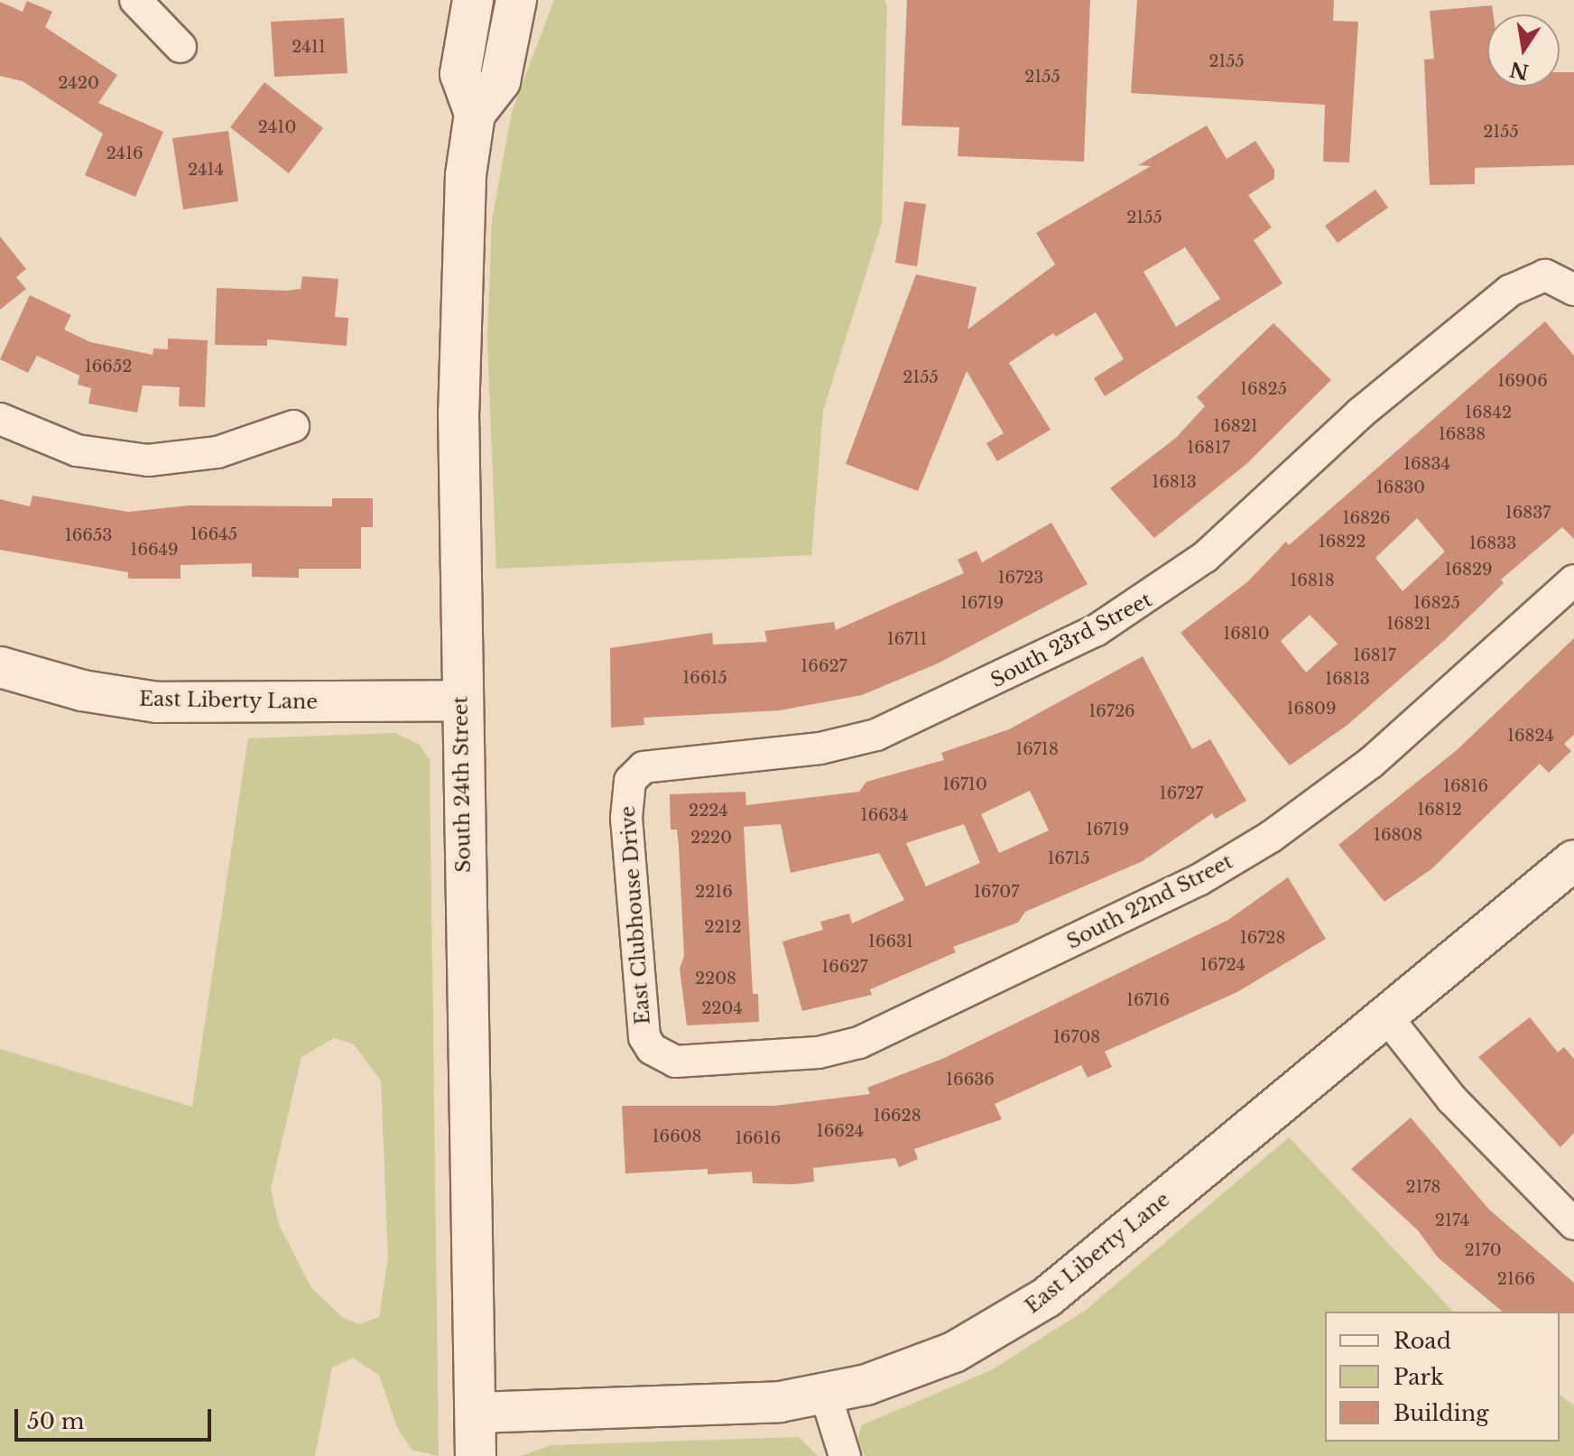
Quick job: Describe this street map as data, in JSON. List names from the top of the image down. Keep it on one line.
{"streets":{"street":["South 23rd Street","East Liberty Lane","South 24th Street","South 22nd Street","East Clubhouse Drive"]},"crossings":[["South 23rd Street","East Clubhouse Drive"],["East Liberty Lane","South 24th Street"],["South 22nd Street","East Clubhouse Drive"]],"house_numbers":["2411","2155","2155","2420","2410","2155","2416","2414","2155","16652","2155","16906","16825","16842","16821","16838","16817","16834","16813","16830","16837","16826","16645","16653","16822","16833","16649","16829","16723","16818","16719","16825","16821","16810","16711","16817","16627","16615","16813","16809","16726","16824","16718","16710","16816","16727","16812","2224","16634","16719","16808","2220","16715","2216","16707","2212","16728","16631","16724","16627","2208","16716","2204","16708","16636","16628","16624","16608","16616","2178","2174","2170","2166"],"legend":["Road","Park","Building"],"scale_bar":"50 m","north":"bottom"}
